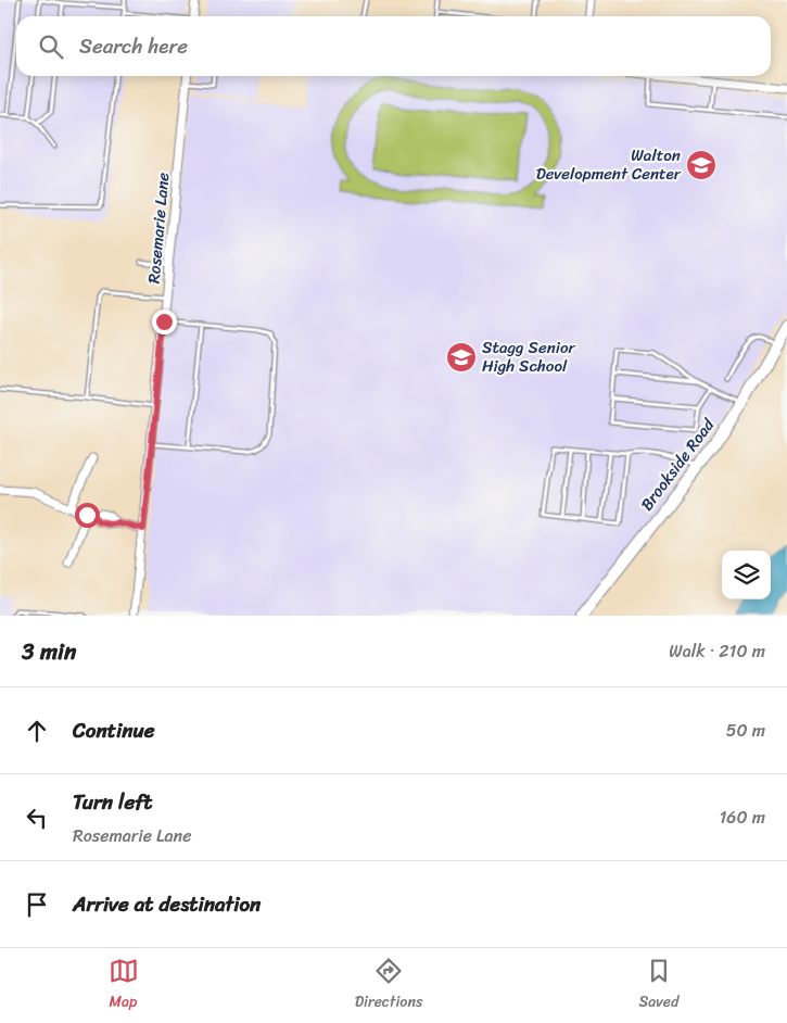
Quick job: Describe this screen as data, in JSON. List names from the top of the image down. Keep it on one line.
{"streets":{"street":["Rosemarie Lane","Brookside Road"]},"places":{"school or university":["Walton Development Center","Stagg Senior High School"]},"page":{"search":"Search here","heading":["3 min","Walk · 210 m"],"list":[["Continue","50 m"],["Turn left","Rosemarie Lane","160 m"],"Arrive at destination"],"nav":["Map","Directions","Saved"]}}
